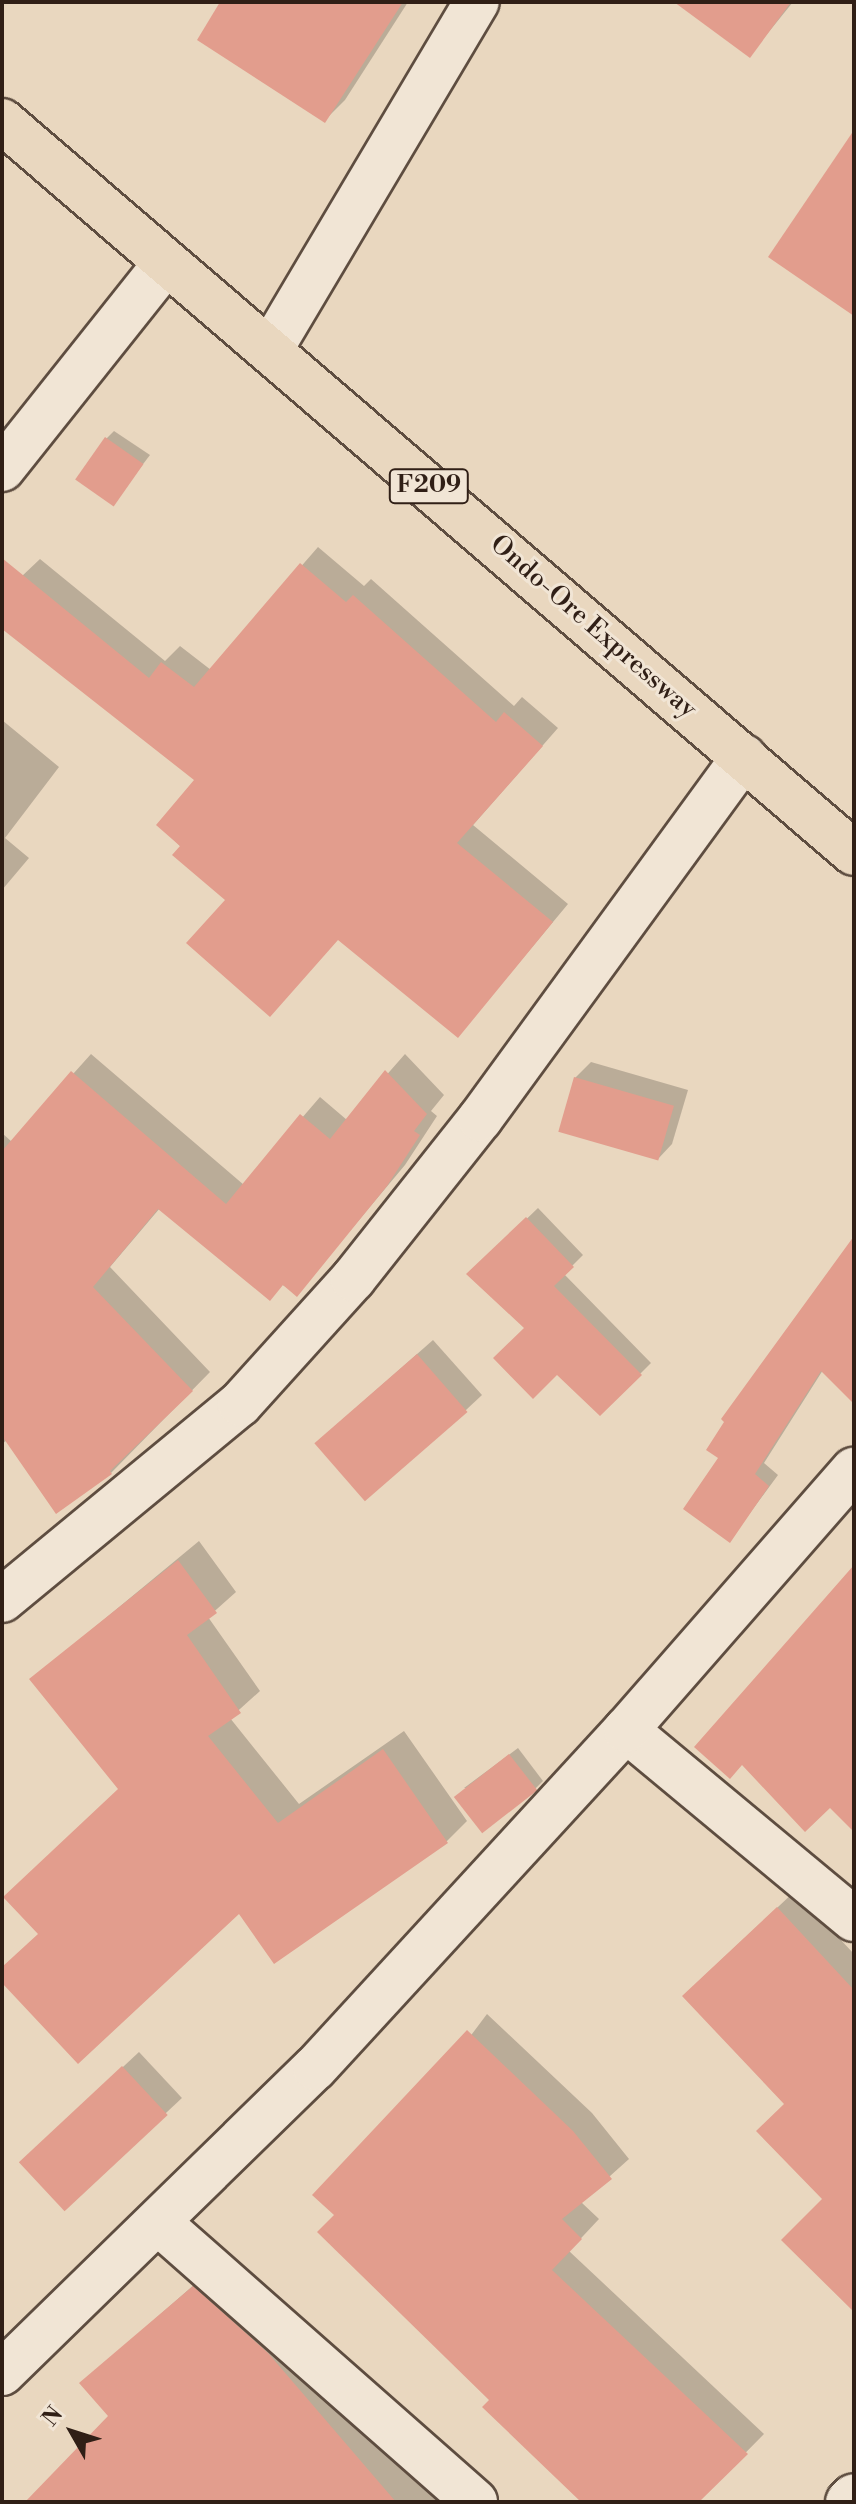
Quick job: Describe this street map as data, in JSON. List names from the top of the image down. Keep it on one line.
{"streets":{"main road":["F209","Ondo-Ore Expressway"]},"north":"top left"}
